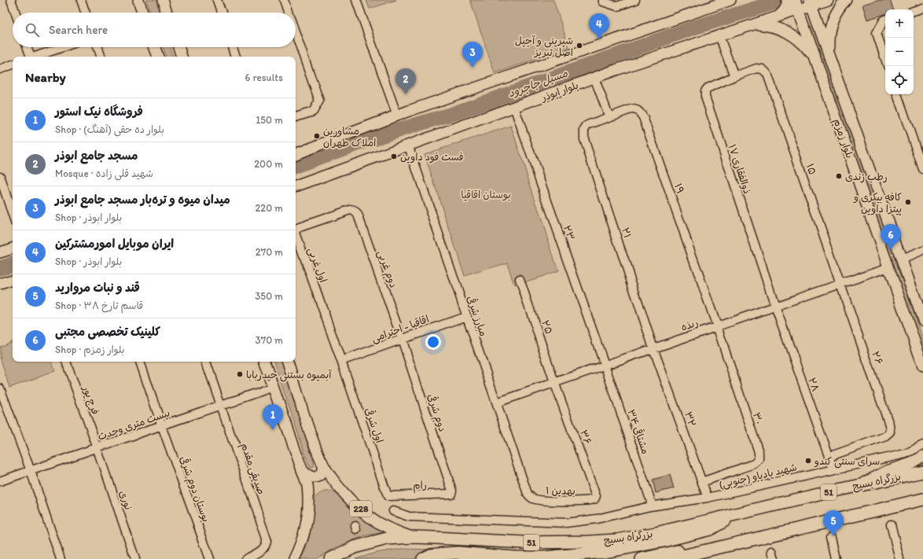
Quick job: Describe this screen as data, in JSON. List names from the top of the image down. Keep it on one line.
{"streets":{"highway":["بزرگراه بسیج","51"],"main road":["بلوار ابوذر","بلوار زمزم","228"],"street":["ذوالفقاری ۱۷","۱۵","۱۹","۲۳","۲۱","اول غربی","دوم غربی","مبارز شرقی","ربذه","۲۵","اقاقیا - احترامی","۲۶","۲۸","فرج پور","دوم شرقی","۳۰","۳۲","بیست متری وحدت","اول شرقی","۳۴ مشتاقی","۳۶","صدیقی مقدم","شهید پادیاو (جنوبی)","رام","بوستان دوم شرقی","بهدین ۱","نوری"]},"crossings":[["بلوار ابوذر","بلوار زمزم"],["بلوار ابوذر","۲۳"],["بلوار ابوذر","مبارز شرقی"],["بلوار زمزم","ربذه"],["ذوالفقاری ۱۷","۱۵"],["ذوالفقاری ۱۷","ربذه"],["ذوالفقاری ۱۷","۲۸"],["۱۵","ربذه"],["۱۵","۲۶"],["۱۹","۲۱"],["۱۹","ربذه"],["۱۹","۳۰"],["۲۳","ربذه"],["۲۳","۳۴ مشتاقی"],["۲۱","ربذه"],["۲۱","۳۲"],["اول غربی","دوم غربی"],["اول غربی","اقاقیا - احترامی"],["اول غربی","اول شرقی"],["دوم غربی","اقاقیا - احترامی"],["دوم غربی","دوم شرقی"],["مبارز شرقی","ربذه"],["مبارز شرقی","اقاقیا - احترامی"],["مبارز شرقی","بهدین ۱"],["ربذه","۲۵"],["ربذه","۲۶"],["ربذه","۲۸"],["ربذه","۳۰"],["ربذه","۳۲"],["ربذه","۳۴ مشتاقی"],["ربذه","۳۶"],["۲۵","۳۶"],["اقاقیا - احترامی","دوم شرقی"],["اقاقیا - احترامی","اول شرقی"],["۲۶","۲۸"],["۲۸","شهید پادیاو (جنوبی)"],["فرج پور","بیست متری وحدت"],["فرج پور","نوری"],["دوم شرقی","رام"],["۳۰","۳۲"],["۳۲","شهید پادیاو (جنوبی)"],["بیست متری وحدت","صدیقی مقدم"],["بیست متری وحدت","بوستان دوم شرقی"],["بیست متری وحدت","نوری"],["اول شرقی","رام"],["۳۴ مشتاقی","شهید پادیاو (جنوبی)"],["۳۶","بهدین ۱"],["بزرگراه بسیج","228"]],"water":["مسیل جاجرود"],"parks":["بوستان اقاقیا"],"places":["شیرینی و آجیل اصل تبریز","مشاورین املاک طهران","فست فود داوین","رطب زندی","کافه بیکری و پیتزا داوین","آبمیوه بستنی حیدربابا","سرای سنتی کندو"],"page":{"map_buttons":["+","−"],"search":"Search here","pins":["4","3","2","6","1","5"],"heading":["Nearby","6 results"],"list":[{"mark":"1","name":"فروشگاه نیک استور","note":"Shop · بلوار ده حقی (آهنگ)","value":"150 m"},{"mark":"2","name":"مسجد جامع ابوذر","note":"Mosque · شهید قلی زاده","value":"200 m"},{"mark":"3","name":"میدان میوه و تره‌بار مسجد جامع ابوذر","note":"Shop · بلوار ابوذر","value":"220 m"},{"mark":"4","name":"ایران موبایل امورمشترکین","note":"Shop · بلوار ابوذر","value":"270 m"},{"mark":"5","name":"قند و نبات مروارید","note":"Shop · قاسم تارخ ۳۸","value":"350 m"},{"mark":"6","name":"کلینیک تخصصی مجتبی","note":"Shop · بلوار زمزم","value":"370 m"}]}}
